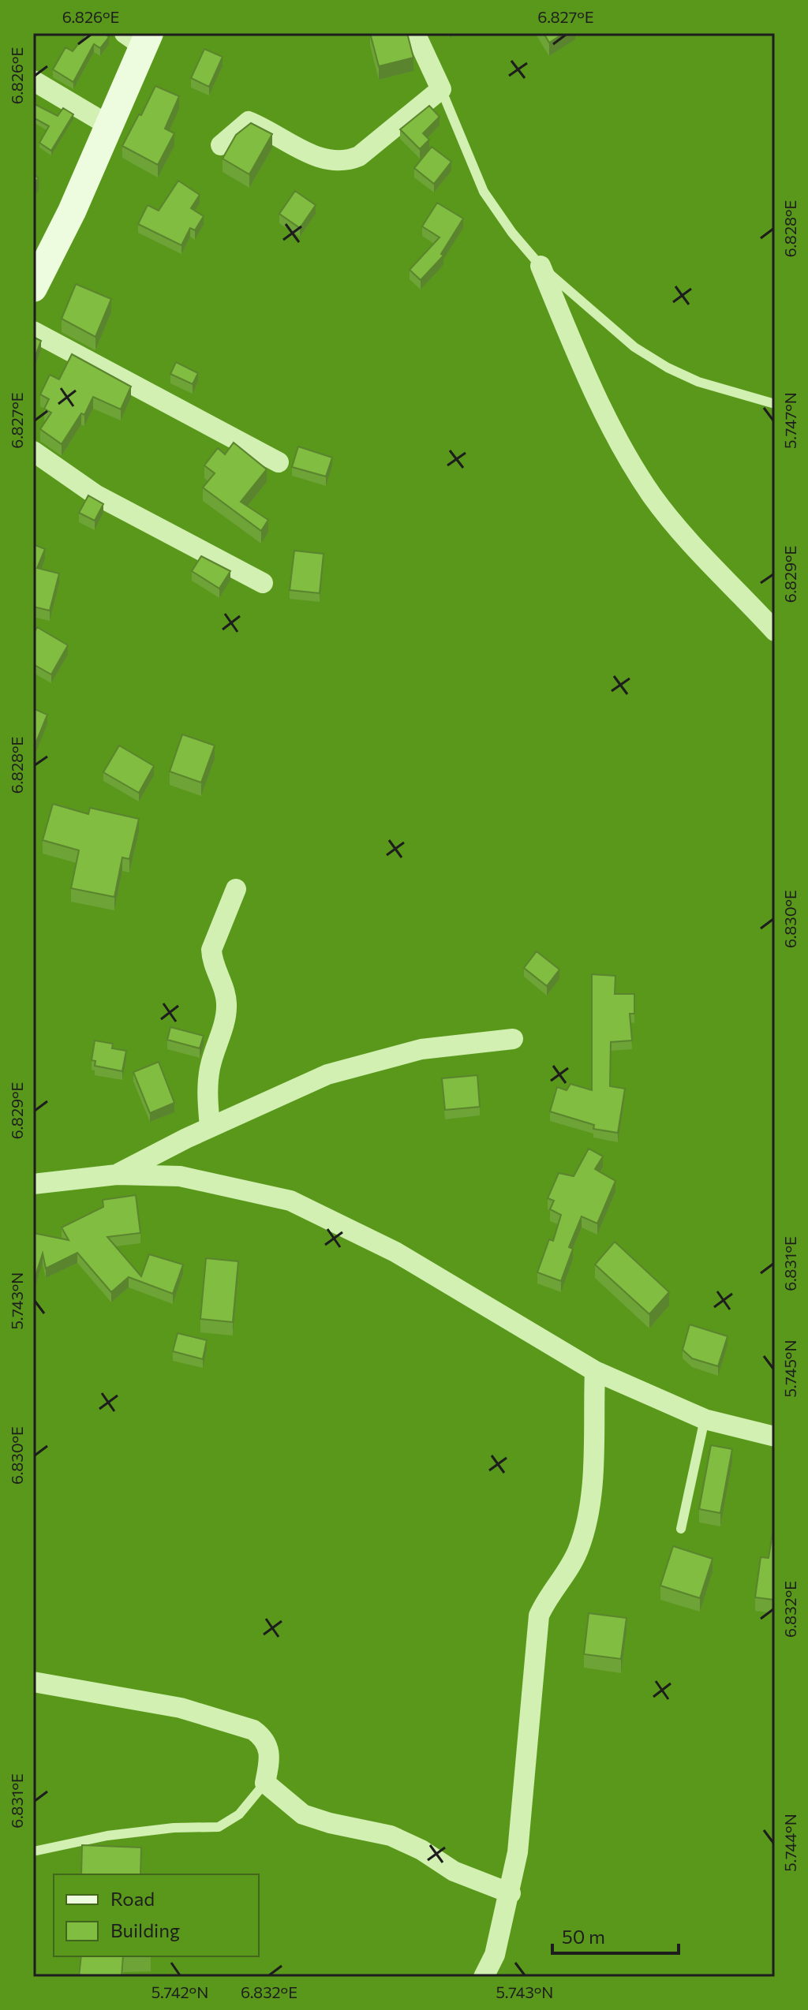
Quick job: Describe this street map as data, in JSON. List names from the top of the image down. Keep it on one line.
{"legend":["Road","Building"],"scale_bar":"50 m","coordinates":["6.826°E","6.827°E","6.828°E","5.747°N","6.829°E","6.830°E","6.831°E","5.743°N","5.745°N","6.832°E","5.744°N","5.742°N"]}
